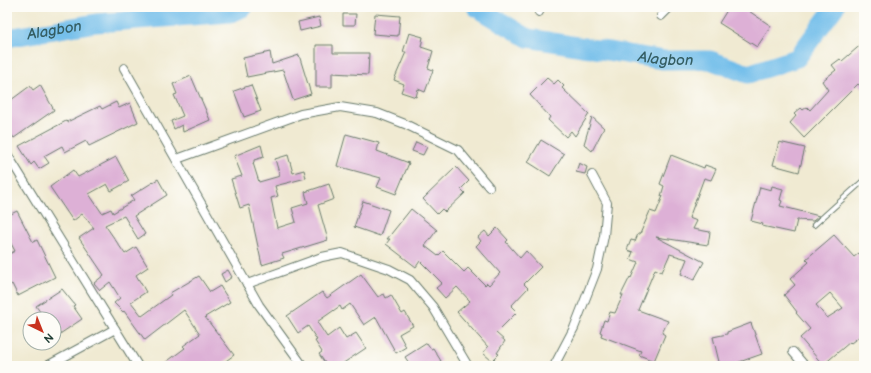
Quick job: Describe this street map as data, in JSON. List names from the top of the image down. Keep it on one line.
{"water":["Alagbon"],"north":"bottom right"}
